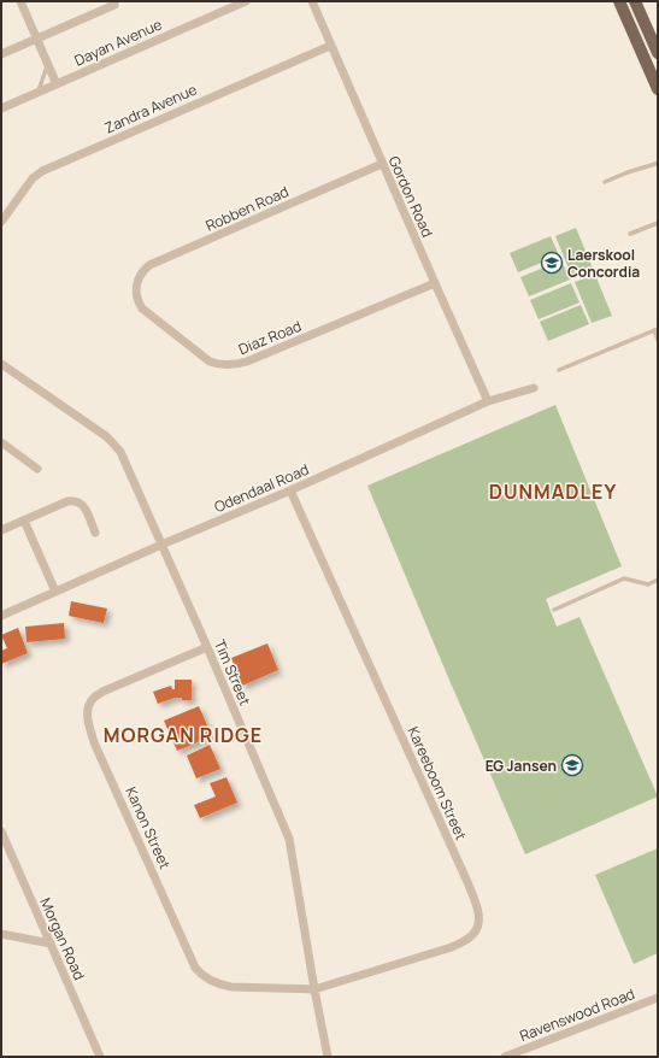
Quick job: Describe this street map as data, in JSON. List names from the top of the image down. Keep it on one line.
{"streets":{"street":["Dayan Avenue","Zandra Avenue","Gordon Road","Robben Road","Diaz Road","Odendaal Road","Tim Street","Kareeboom Street","Kanon Street","Morgan Road","Ravenswood Road"]},"crossings":[["Zandra Avenue","Gordon Road"],["Gordon Road","Robben Road"],["Gordon Road","Diaz Road"],["Gordon Road","Odendaal Road"],["Robben Road","Diaz Road"],["Odendaal Road","Tim Street"],["Odendaal Road","Kareeboom Street"],["Tim Street","Kareeboom Street"],["Tim Street","Kanon Street"],["Kareeboom Street","Kanon Street"]],"districts":["DUNMADLEY","MORGAN RIDGE"],"places":{"school or university":["Laerskool Concordia","EG Jansen"]}}
